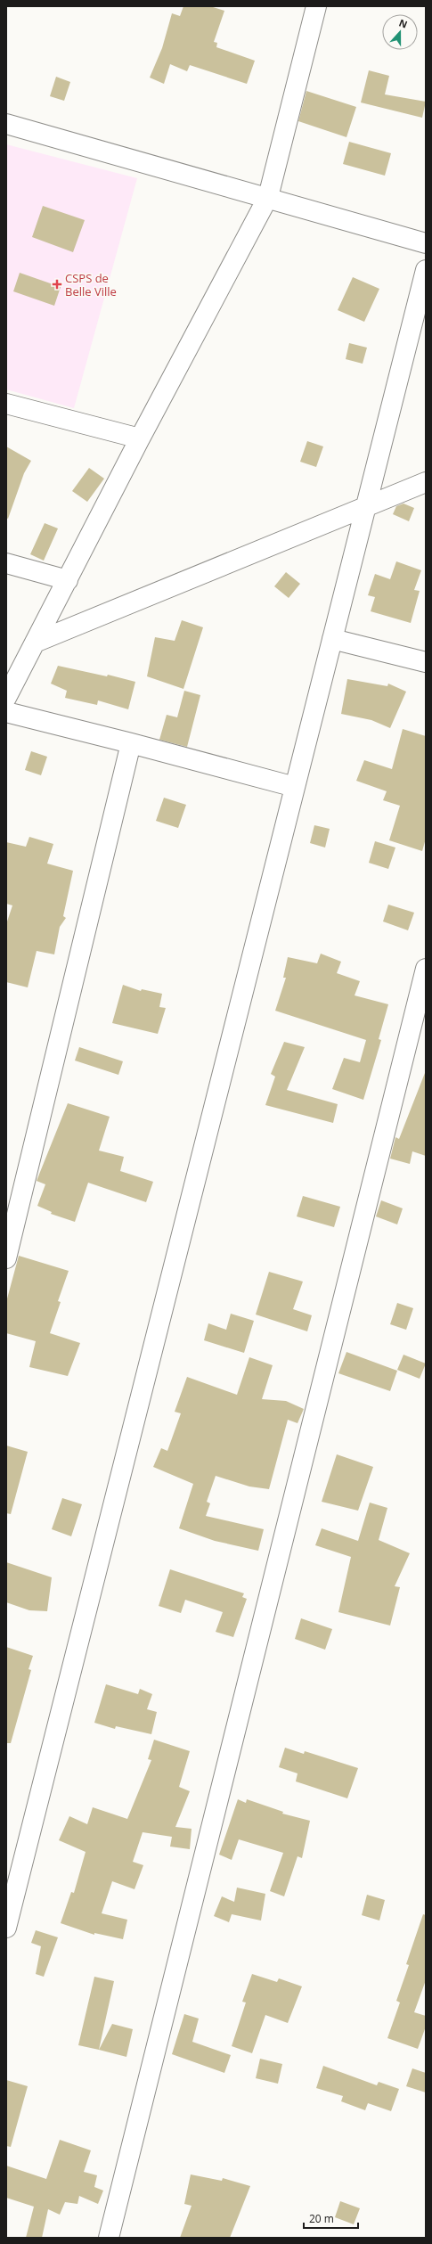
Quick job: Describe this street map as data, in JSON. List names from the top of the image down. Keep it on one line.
{"places":{"health":["CSPS de Belle Ville"]},"scale_bar":"20 m","north":"top"}
